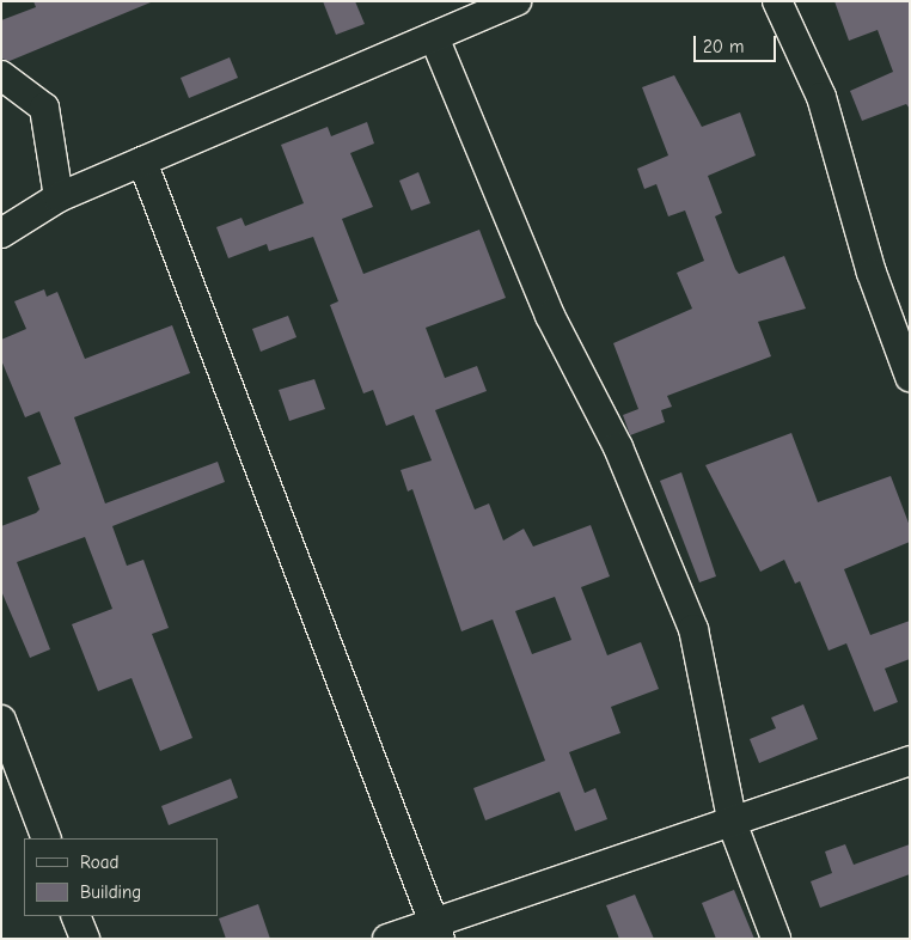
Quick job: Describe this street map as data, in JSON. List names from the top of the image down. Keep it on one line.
{"legend":["Road","Building"],"scale_bar":"20 m"}
